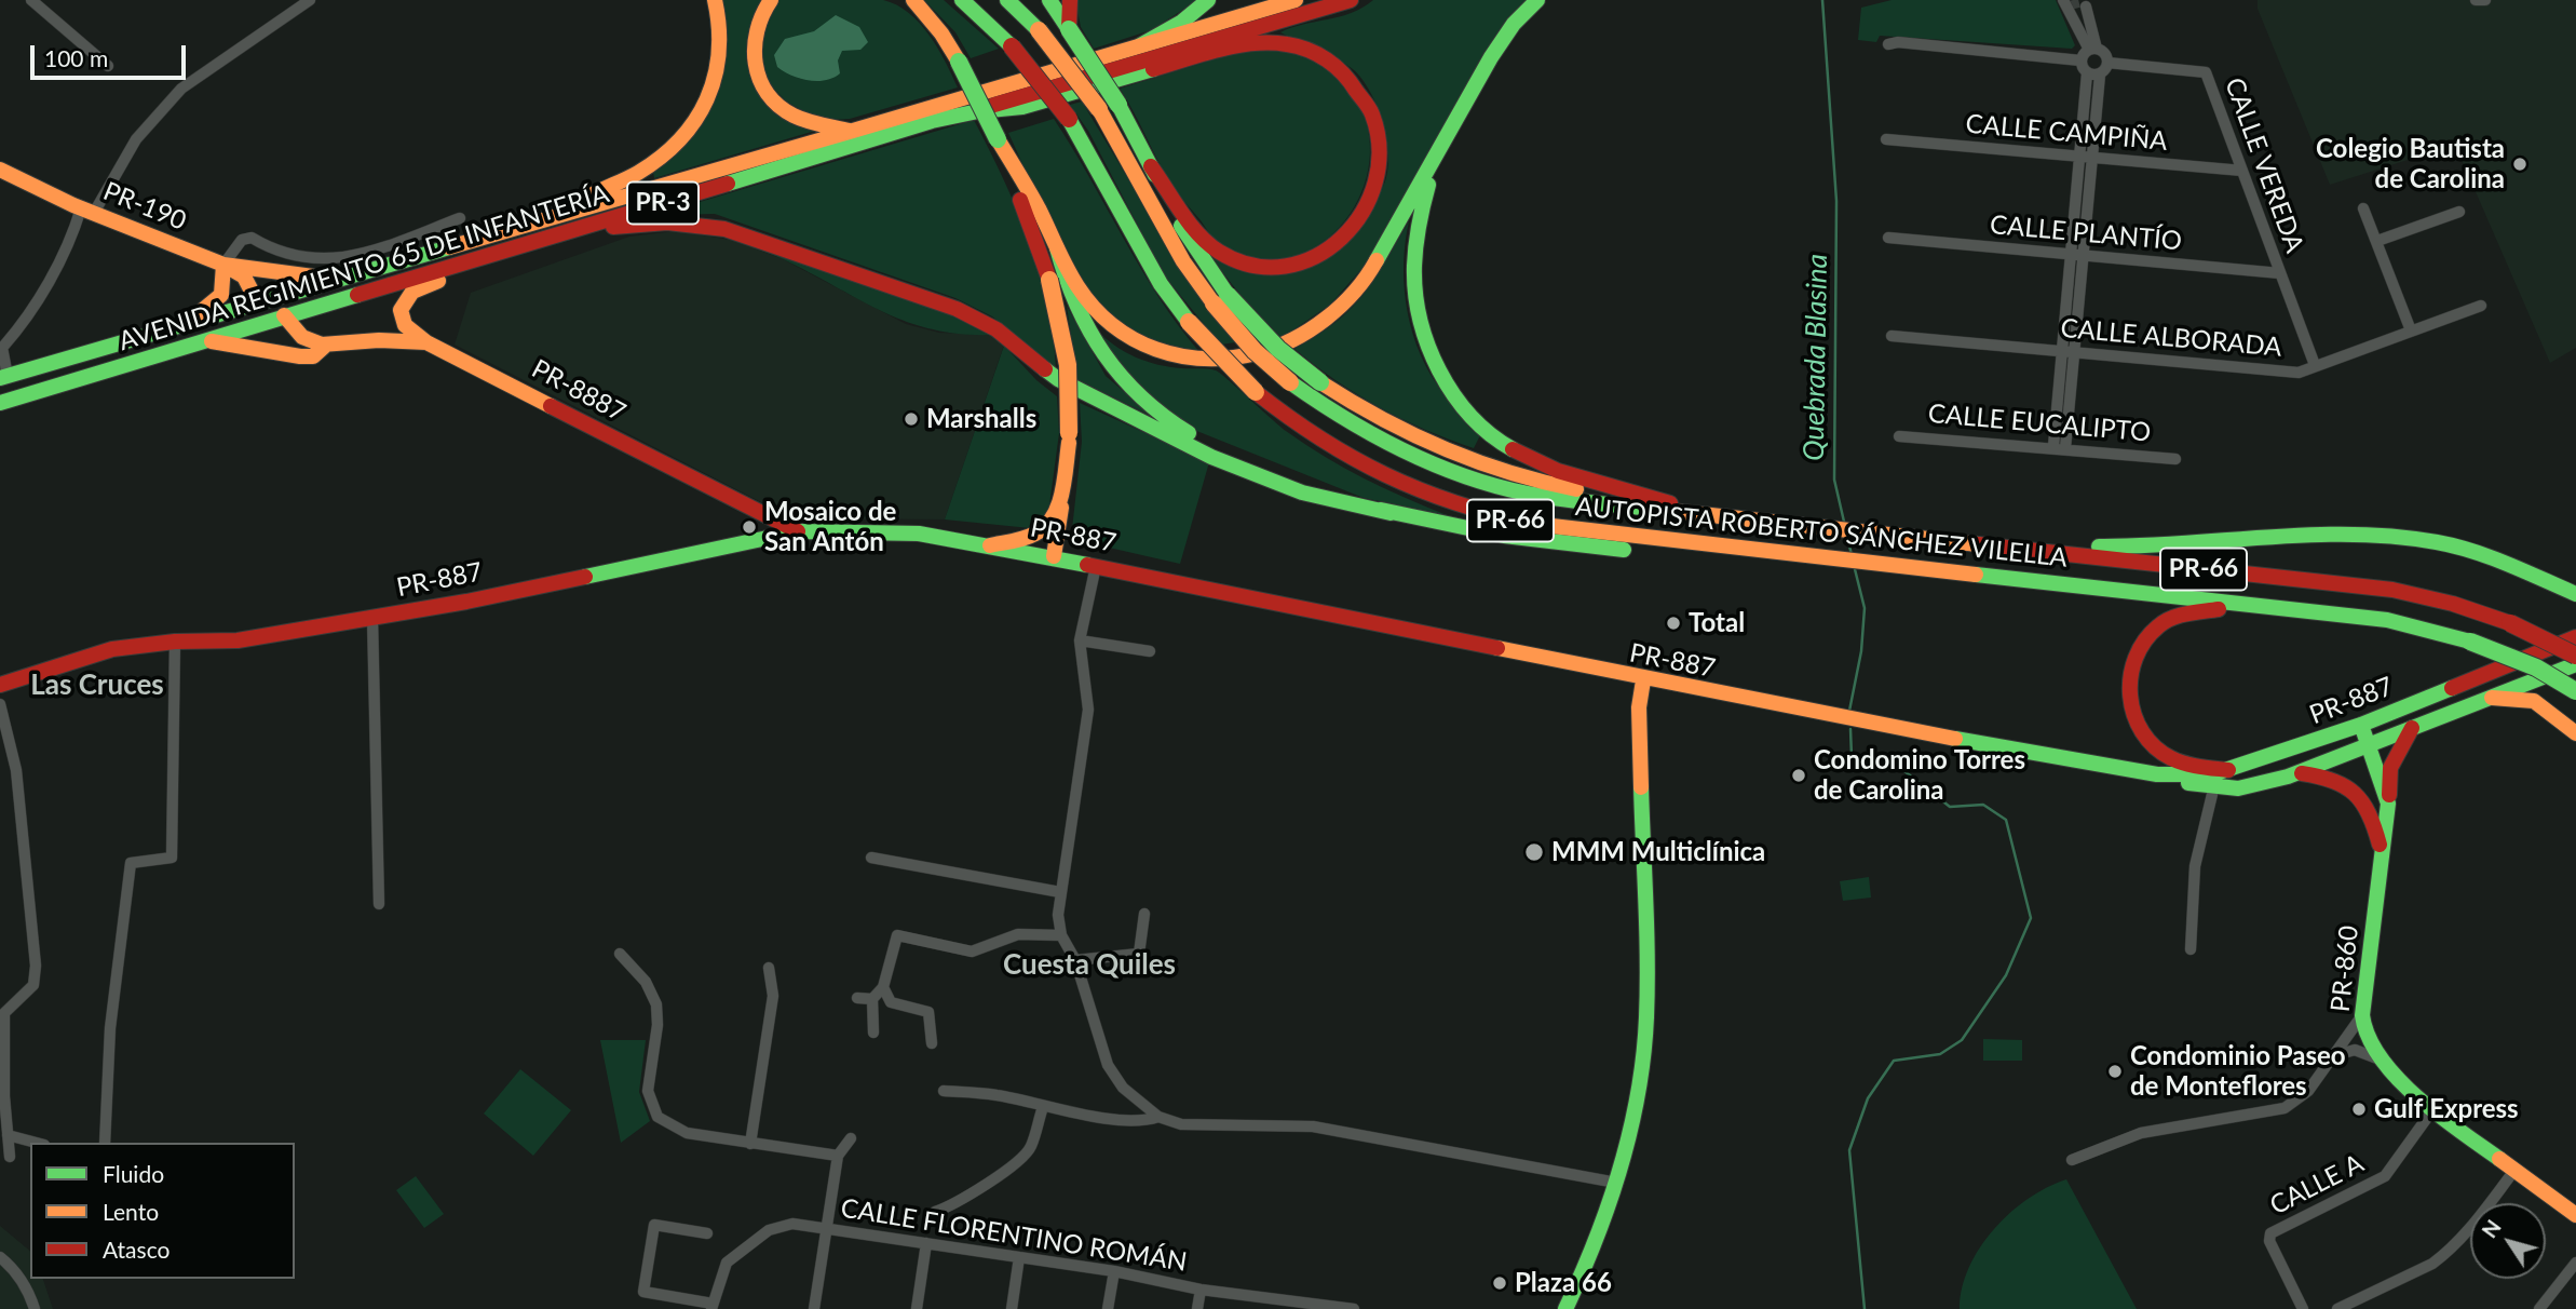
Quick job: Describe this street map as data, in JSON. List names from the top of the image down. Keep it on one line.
{"streets":{"main road":["PR-3","PR-190","AVENIDA REGIMIENTO 65 DE INFANTERÍA","PR-8887","PR-66","AUTOPISTA ROBERTO SÁNCHEZ VILELLA","PR-887","PR-860"],"street":["CALLE CAMPIÑA","CALLE VEREDA","CALLE PLANTÍO","CALLE ALBORADA","CALLE EUCALIPTO","CALLE A","CALLE FLORENTINO ROMÁN"]},"crossings":[["CALLE CAMPIÑA","CALLE VEREDA"],["CALLE VEREDA","CALLE PLANTÍO"],["CALLE VEREDA","CALLE ALBORADA"],["PR-190","AVENIDA REGIMIENTO 65 DE INFANTERÍA"],["AVENIDA REGIMIENTO 65 DE INFANTERÍA","PR-8887"],["PR-8887","PR-887"],["PR-887","PR-860"],["PR-860","CALLE A"]],"districts":["Las Cruces","Cuesta Quiles"],"water":["Quebrada Blasina"],"places":["Colegio Bautista de Carolina","Marshalls","Mosaico de San Antón","Total","Condomino Torres de Carolina","MMM Multiclínica","Condominio Paseo de Monteflores","Gulf Express","Plaza 66"],"legend":["Fluido","Lento","Atasco"],"scale_bar":"100 m","north":"top left"}
